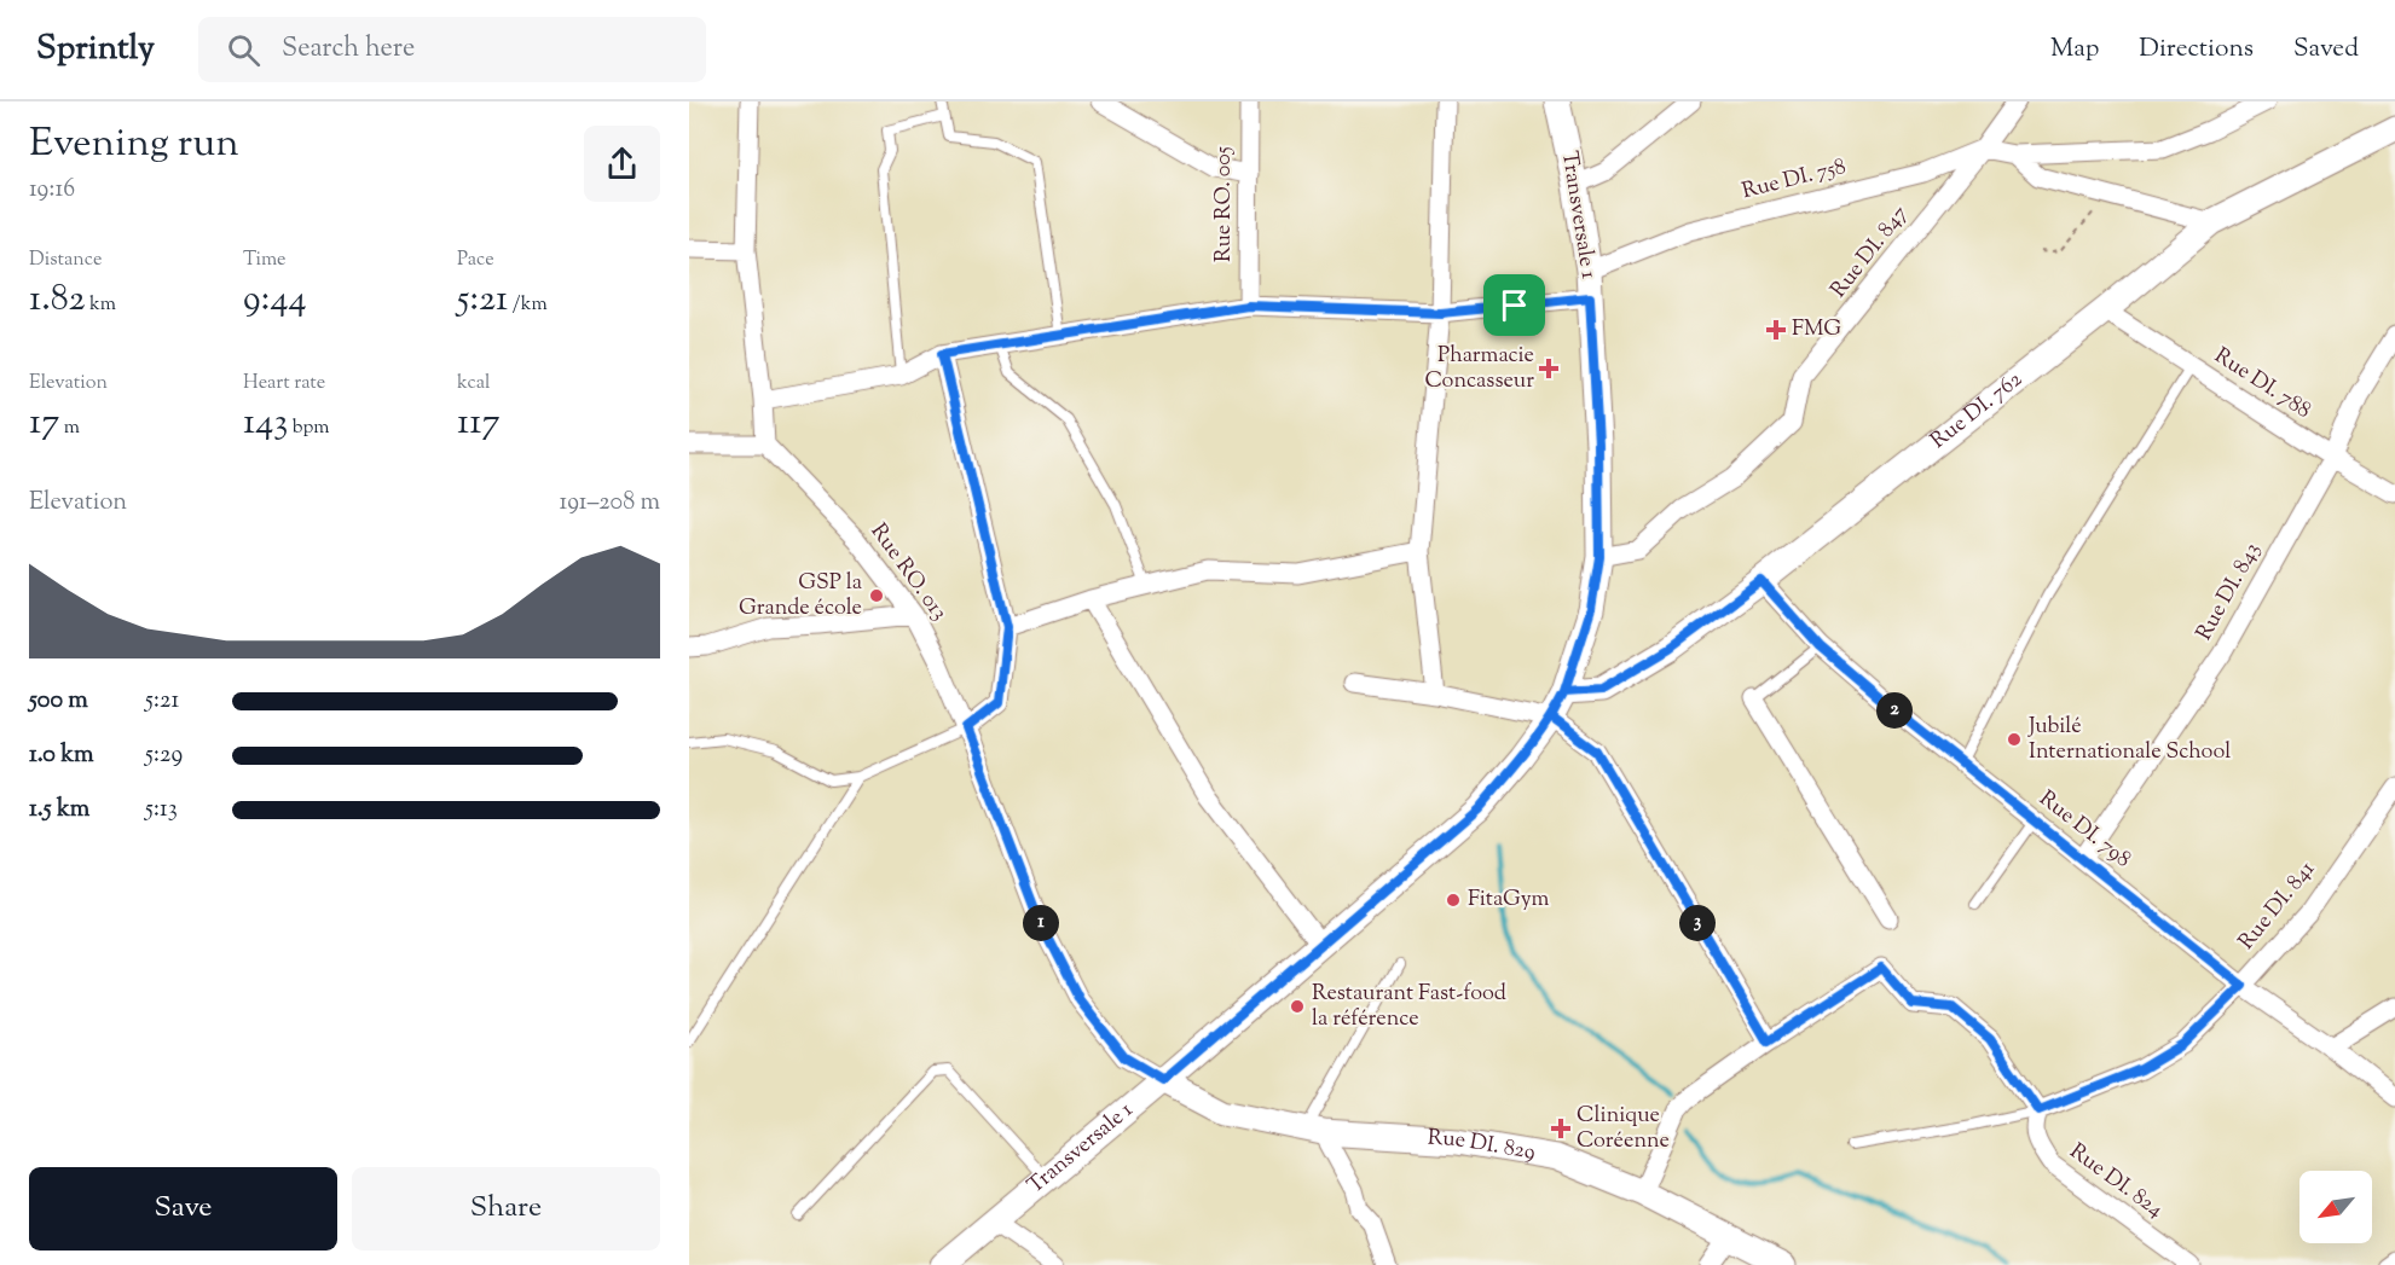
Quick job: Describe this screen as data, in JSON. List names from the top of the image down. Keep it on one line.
{"streets":{"street":["Rue DI. 758","Rue RO. 005","Transversale 1","Rue DI. 847","Rue DI. 788","Rue DI. 762","Rue RO. 013","Rue DI. 843","Rue DI. 798","Rue DI. 841","Rue DI. 829","Rue DI. 824"]},"crossings":[["Rue DI. 758","Transversale 1"],["Rue DI. 758","Rue DI. 847"],["Transversale 1","Rue DI. 847"],["Transversale 1","Rue DI. 762"],["Transversale 1","Rue RO. 013"],["Transversale 1","Rue DI. 829"],["Rue DI. 788","Rue DI. 762"],["Rue DI. 788","Rue DI. 843"],["Rue DI. 762","Rue DI. 798"],["Rue RO. 013","Rue DI. 829"],["Rue DI. 843","Rue DI. 798"],["Rue DI. 798","Rue DI. 841"],["Rue DI. 841","Rue DI. 824"]],"places":{"health":["FMG","Pharmacie Concasseur","Clinique Coréenne"],"other":["GSP la Grande école","Jubilé Internationale School","FitaGym","Restaurant Fast-food la référence"]},"north":"bottom left","page":{"header":"Sprintly","search":"Search here","nav":["Map","Directions","Saved"],"heading":["Evening run","19:16"],"stats":[["Distance","1.82 km"],["Time","9:44"],["Pace","5:21 /km"],["Elevation","17 m"],["Heart rate","143 bpm"],["kcal","117"]],"chart":["Elevation","191–208 m"],"list":[{"name":"500 m","note":"5:21"},{"name":"1.0 km","note":"5:29"},{"name":"1.5 km","note":"5:13"}],"pins":["2","1","3"],"buttons":["Save","Share"]}}
